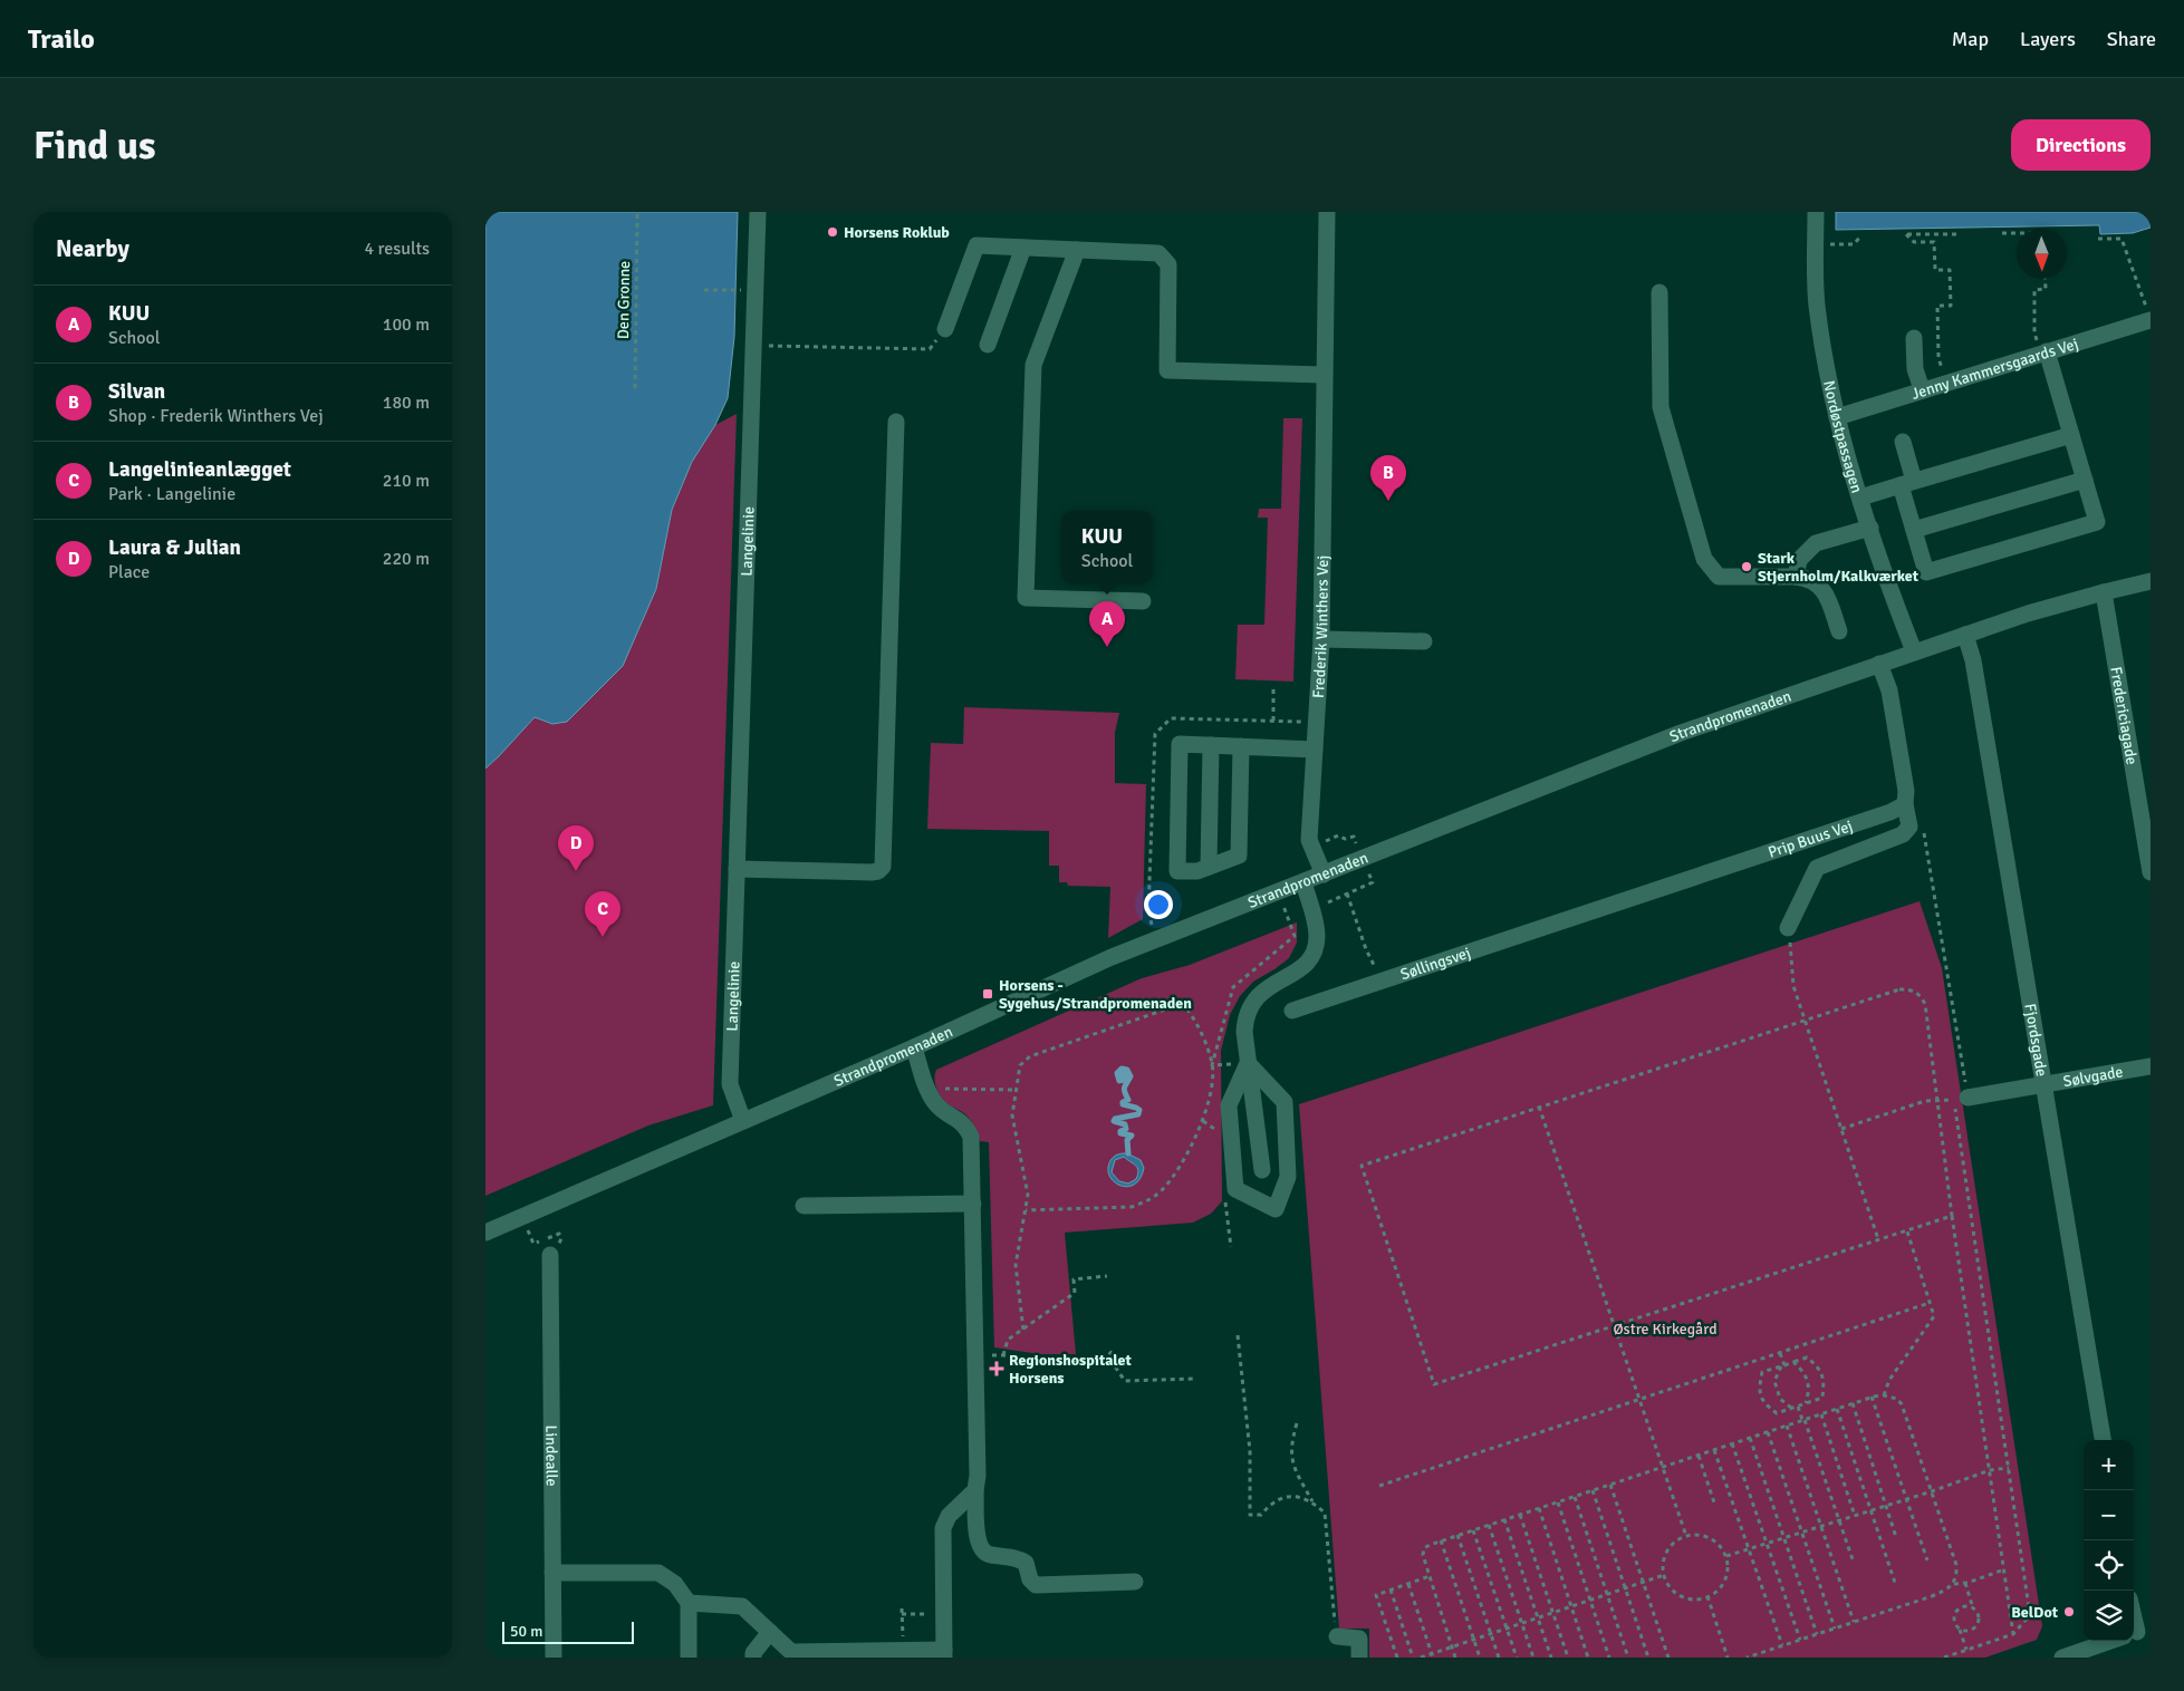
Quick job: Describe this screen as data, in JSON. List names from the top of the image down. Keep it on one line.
{"streets":{"street":["Jenny Kammersgaards Vej","Nordøstpassagen","Langelinie","Frederik Winthers Vej","Strandpromenaden","Fredericiagade","Prip Buus Vej","Søllingsvej","Fjordsgade","Sølvgade","Lindealle"],"path":["Den Gronne"]},"crossings":[["Jenny Kammersgaards Vej","Nordøstpassagen"],["Nordøstpassagen","Strandpromenaden"],["Langelinie","Strandpromenaden"],["Frederik Winthers Vej","Strandpromenaden"],["Strandpromenaden","Fredericiagade"],["Strandpromenaden","Fjordsgade"],["Prip Buus Vej","Søllingsvej"],["Fjordsgade","Sølvgade"]],"parks":["Østre Kirkegård"],"places":{"other":["Horsens Roklub","Stark Stjernholm/Kalkværket","BelDot"],"transit":["Horsens - Sygehus/Strandpromenaden"],"health":["Regionshospitalet Horsens"]},"scale_bar":"50 m","north":"bottom","page":{"header":"Trailo","nav":["Map","Layers","Share"],"buttons":"Directions","title":"Find us","heading":["Nearby","4 results"],"list":[{"mark":"A","name":"KUU","note":"School","value":"100 m"},{"mark":"B","name":"Silvan","note":"Shop · Frederik Winthers Vej","value":"180 m"},{"mark":"C","name":"Langelinieanlægget","note":"Park · Langelinie","value":"210 m"},{"mark":"D","name":"Laura & Julian","note":"Place","value":"220 m"}],"pins":["B","A","D","C"],"popup":["KUU","School"],"map_buttons":["+","−"],"scale":"50 m"}}
